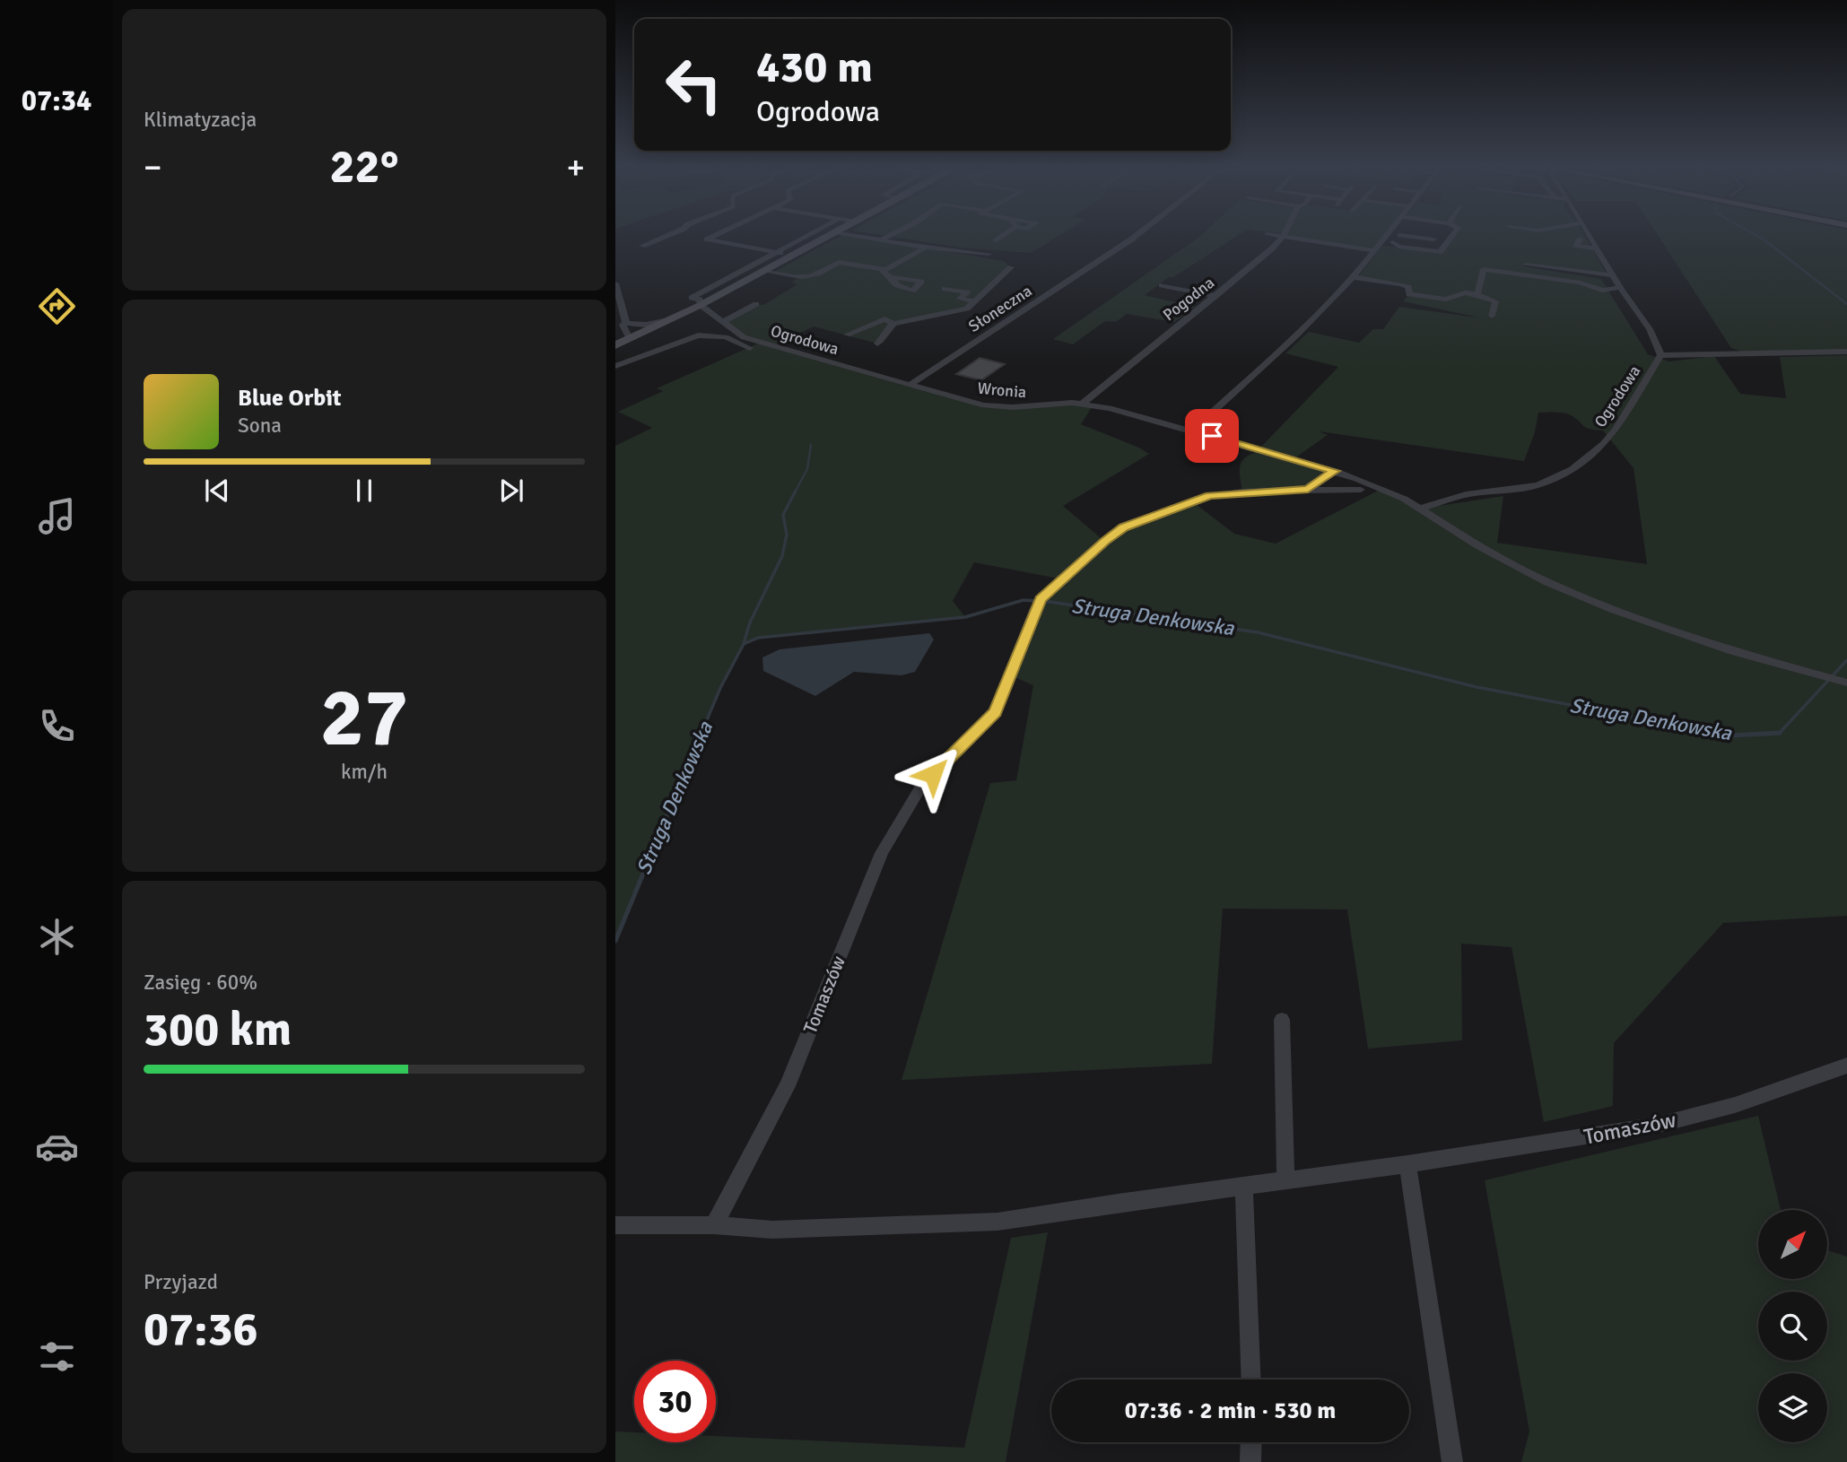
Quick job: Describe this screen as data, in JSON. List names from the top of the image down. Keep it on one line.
{"streets":{"street":["Pogodna","Słoneczna","Ogrodowa","Wronia","Tomaszów"]},"crossings":[["Pogodna","Wronia"],["Słoneczna","Ogrodowa"],["Słoneczna","Wronia"],["Ogrodowa","Wronia"]],"water":["Struga Denkowska"],"north":"top right","page":{"tabs":"07:34","tile":["Klimatyzacja",["27","km/h"],["Zasięg · 60%","300 km"],["Przyjazd","07:36"]],"turn":["430 m","Ogrodowa"],"heat":["−","22°","+"],"song":["Blue Orbit","Sona"],"limit":"30","trip":"07:36 · 2 min · 530 m"}}
